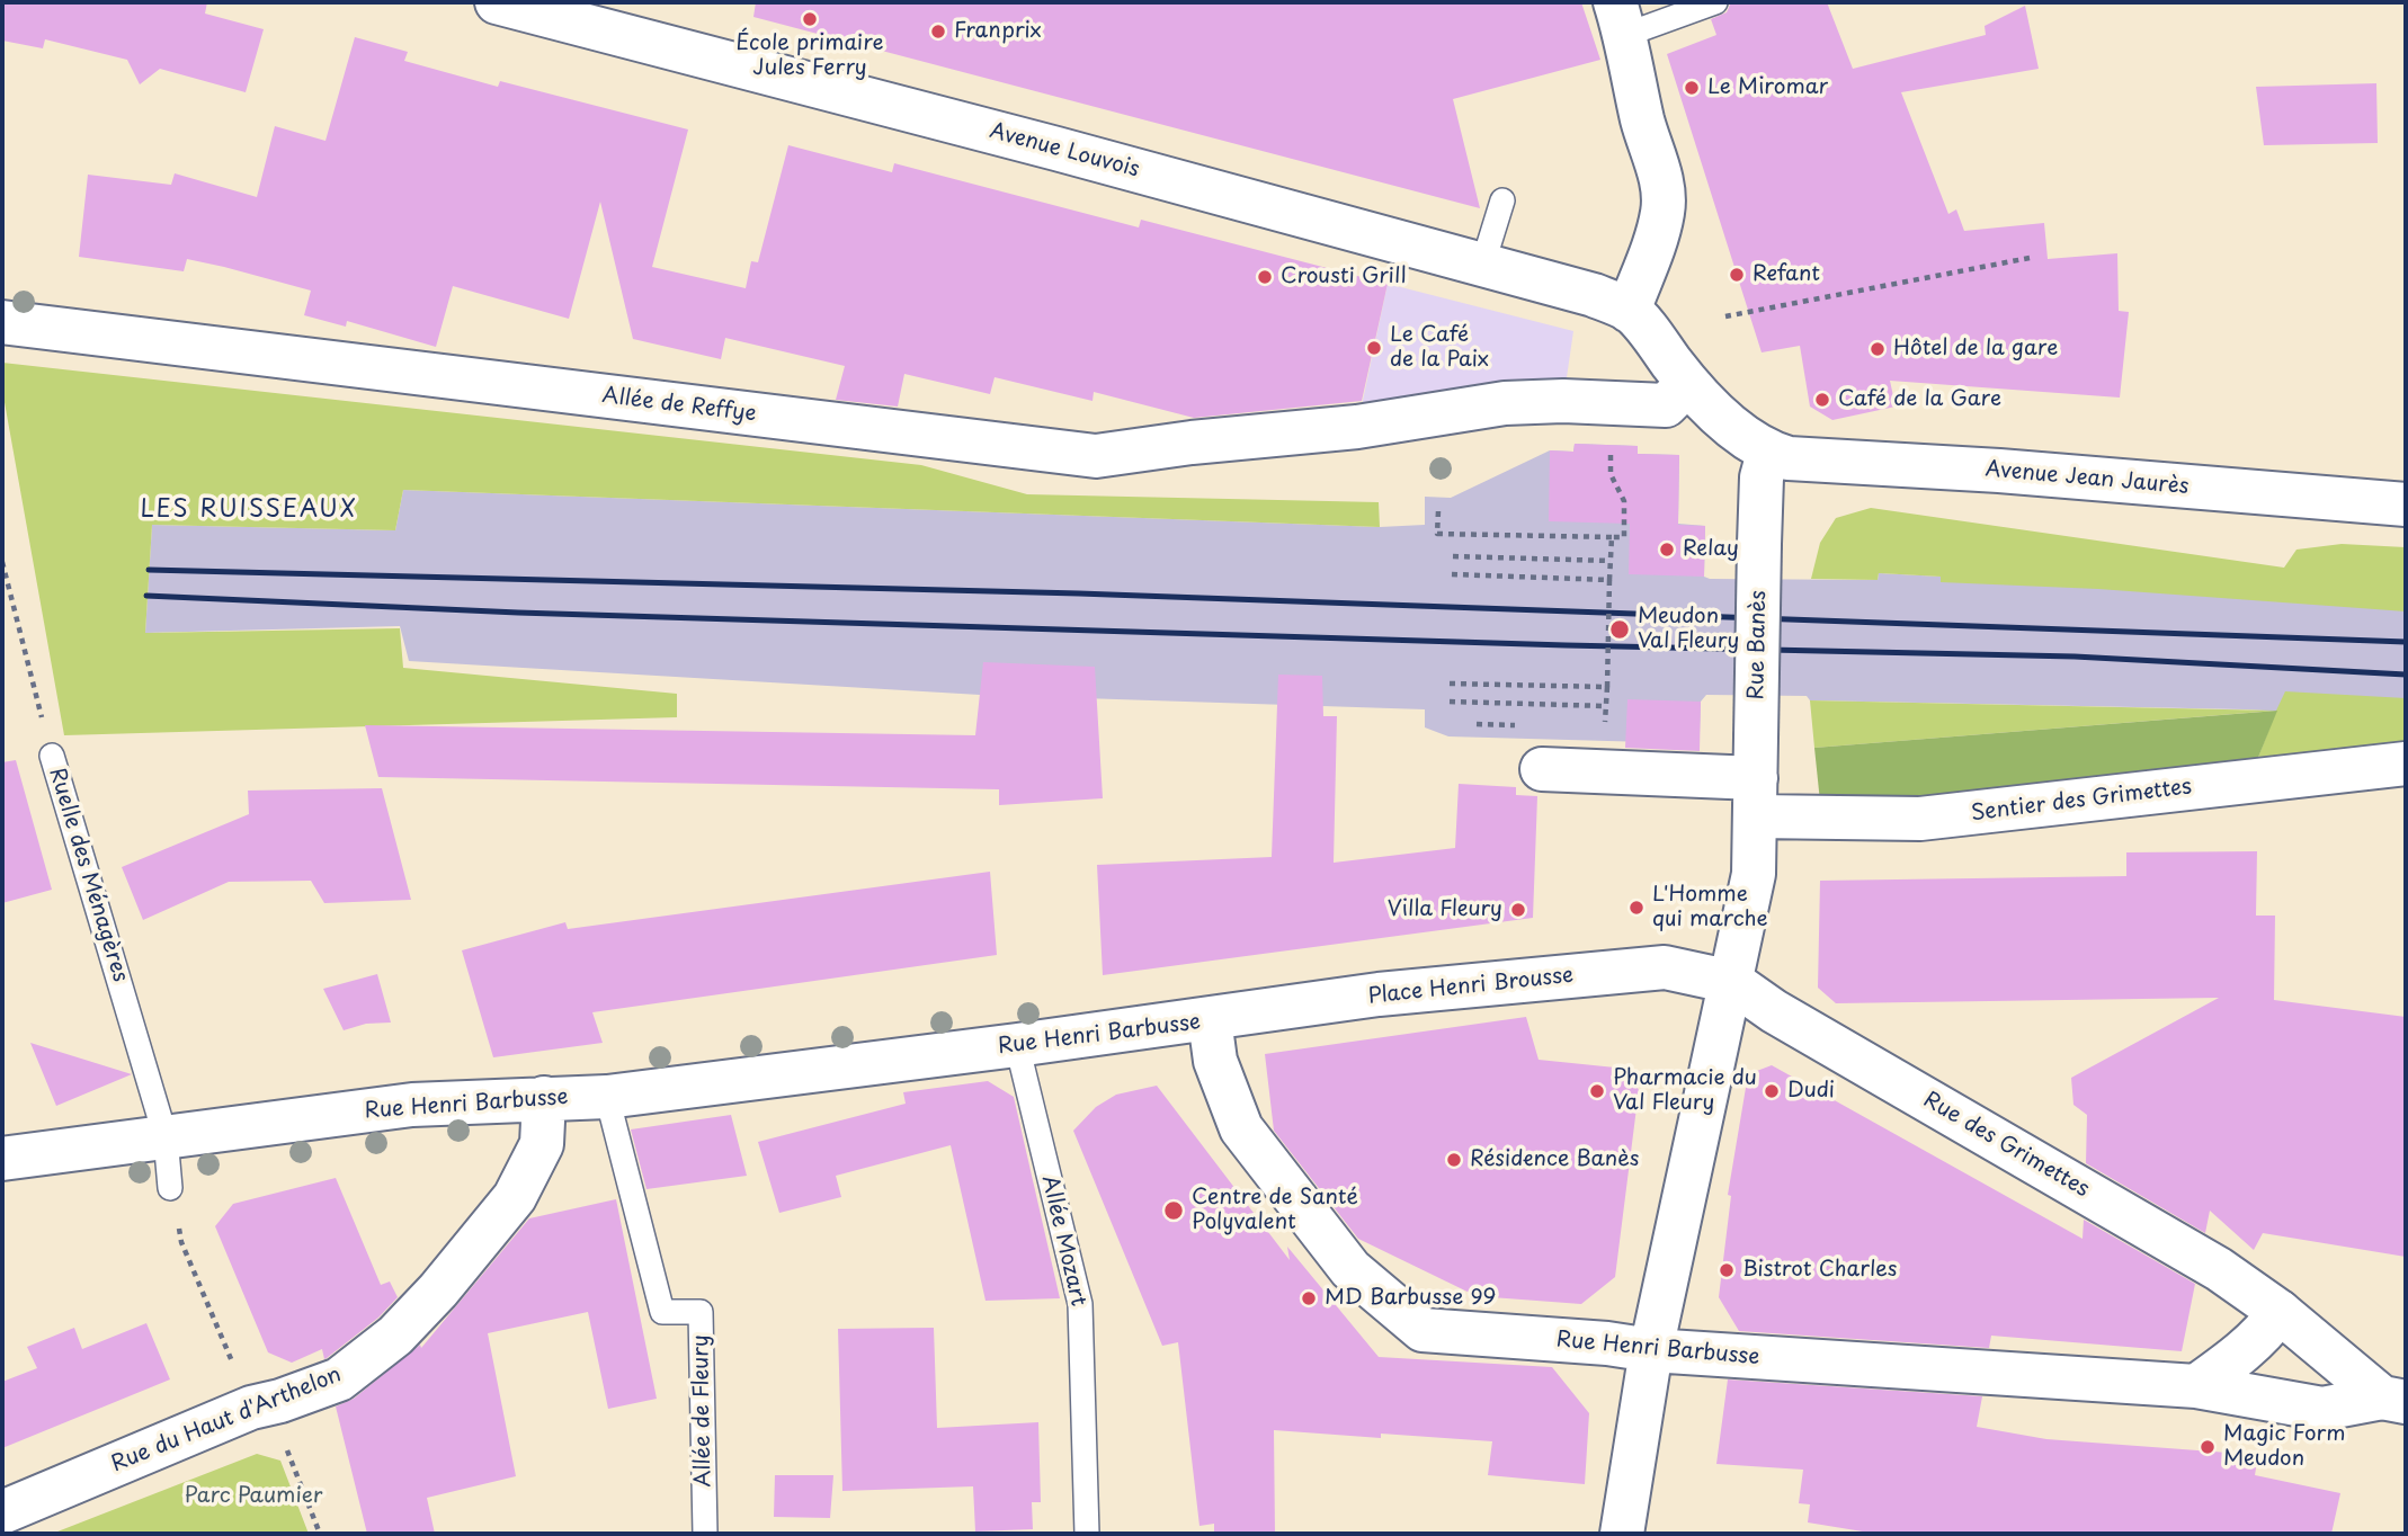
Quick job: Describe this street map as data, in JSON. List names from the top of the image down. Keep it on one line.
{"streets":{"street":["Avenue Louvois","Allée de Reffye","Avenue Jean Jaurès","Rue Banès","Sentier des Grimettes","Place Henri Brousse","Rue Henri Barbusse","Rue des Grimettes","Rue du Haut d'Arthelon"],"lane":["Ruelle des Ménagères","Allée Mozart","Allée de Fleury"]},"crossings":[["Avenue Jean Jaurès","Rue Banès"],["Rue Banès","Sentier des Grimettes"],["Rue Banès","Place Henri Brousse"],["Rue Banès","Rue Henri Barbusse"],["Rue Banès","Rue des Grimettes"],["Ruelle des Ménagères","Rue Henri Barbusse"],["Place Henri Brousse","Rue Henri Barbusse"],["Place Henri Brousse","Rue des Grimettes"],["Rue Henri Barbusse","Rue des Grimettes"],["Rue Henri Barbusse","Allée Mozart"],["Rue Henri Barbusse","Allée de Fleury"],["Rue Henri Barbusse","Rue du Haut d'Arthelon"]],"districts":["LES RUISSEAUX"],"parks":["Parc Paumier"],"places":["École primaire Jules Ferry","Franprix","Le Miromar","Refant","Crousti Grill","Le Café de la Paix","Hôtel de la gare","Café de la Gare","Relay","Meudon Val Fleury","L'Homme qui marche","Villa Fleury","Pharmacie du Val Fleury","Dudi","Résidence Banès","Centre de Santé Polyvalent","Bistrot Charles","MD Barbusse 99","Magic Form Meudon"]}
